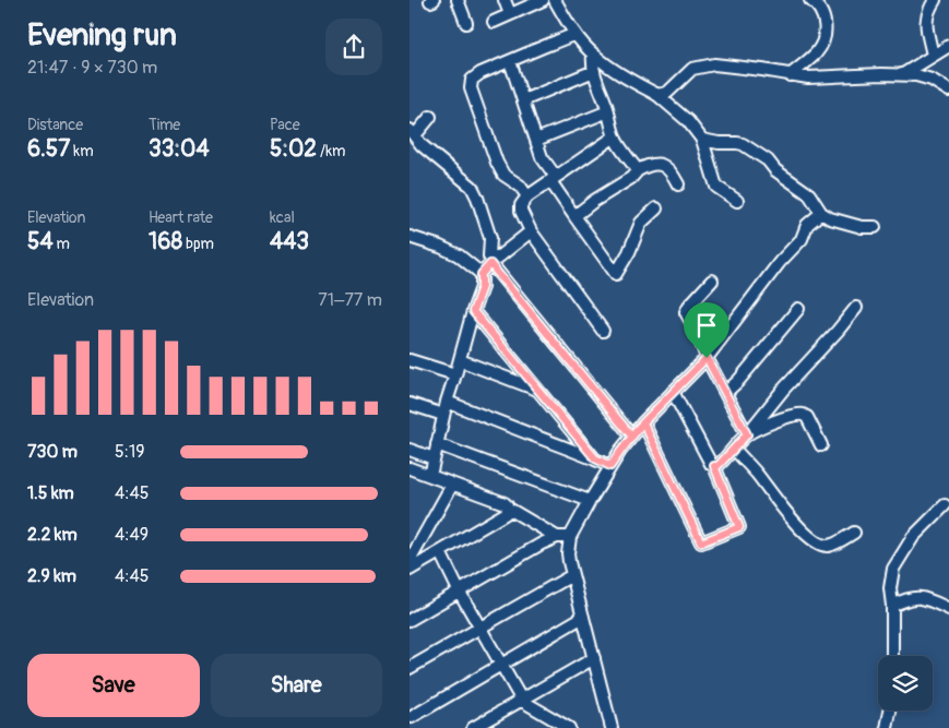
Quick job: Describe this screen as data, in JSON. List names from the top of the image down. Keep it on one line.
{"page":{"heading":["Evening run","21:47 · 9 × 730 m"],"stats":[["Distance","6.57 km"],["Time","33:04"],["Pace","5:02 /km"],["Elevation","54 m"],["Heart rate","168 bpm"],["kcal","443"]],"chart":["Elevation","71–77 m"],"list":[{"name":"730 m","note":"5:19"},{"name":"1.5 km","note":"4:45"},{"name":"2.2 km","note":"4:49"},{"name":"2.9 km","note":"4:45"}],"buttons":["Save","Share"]}}
